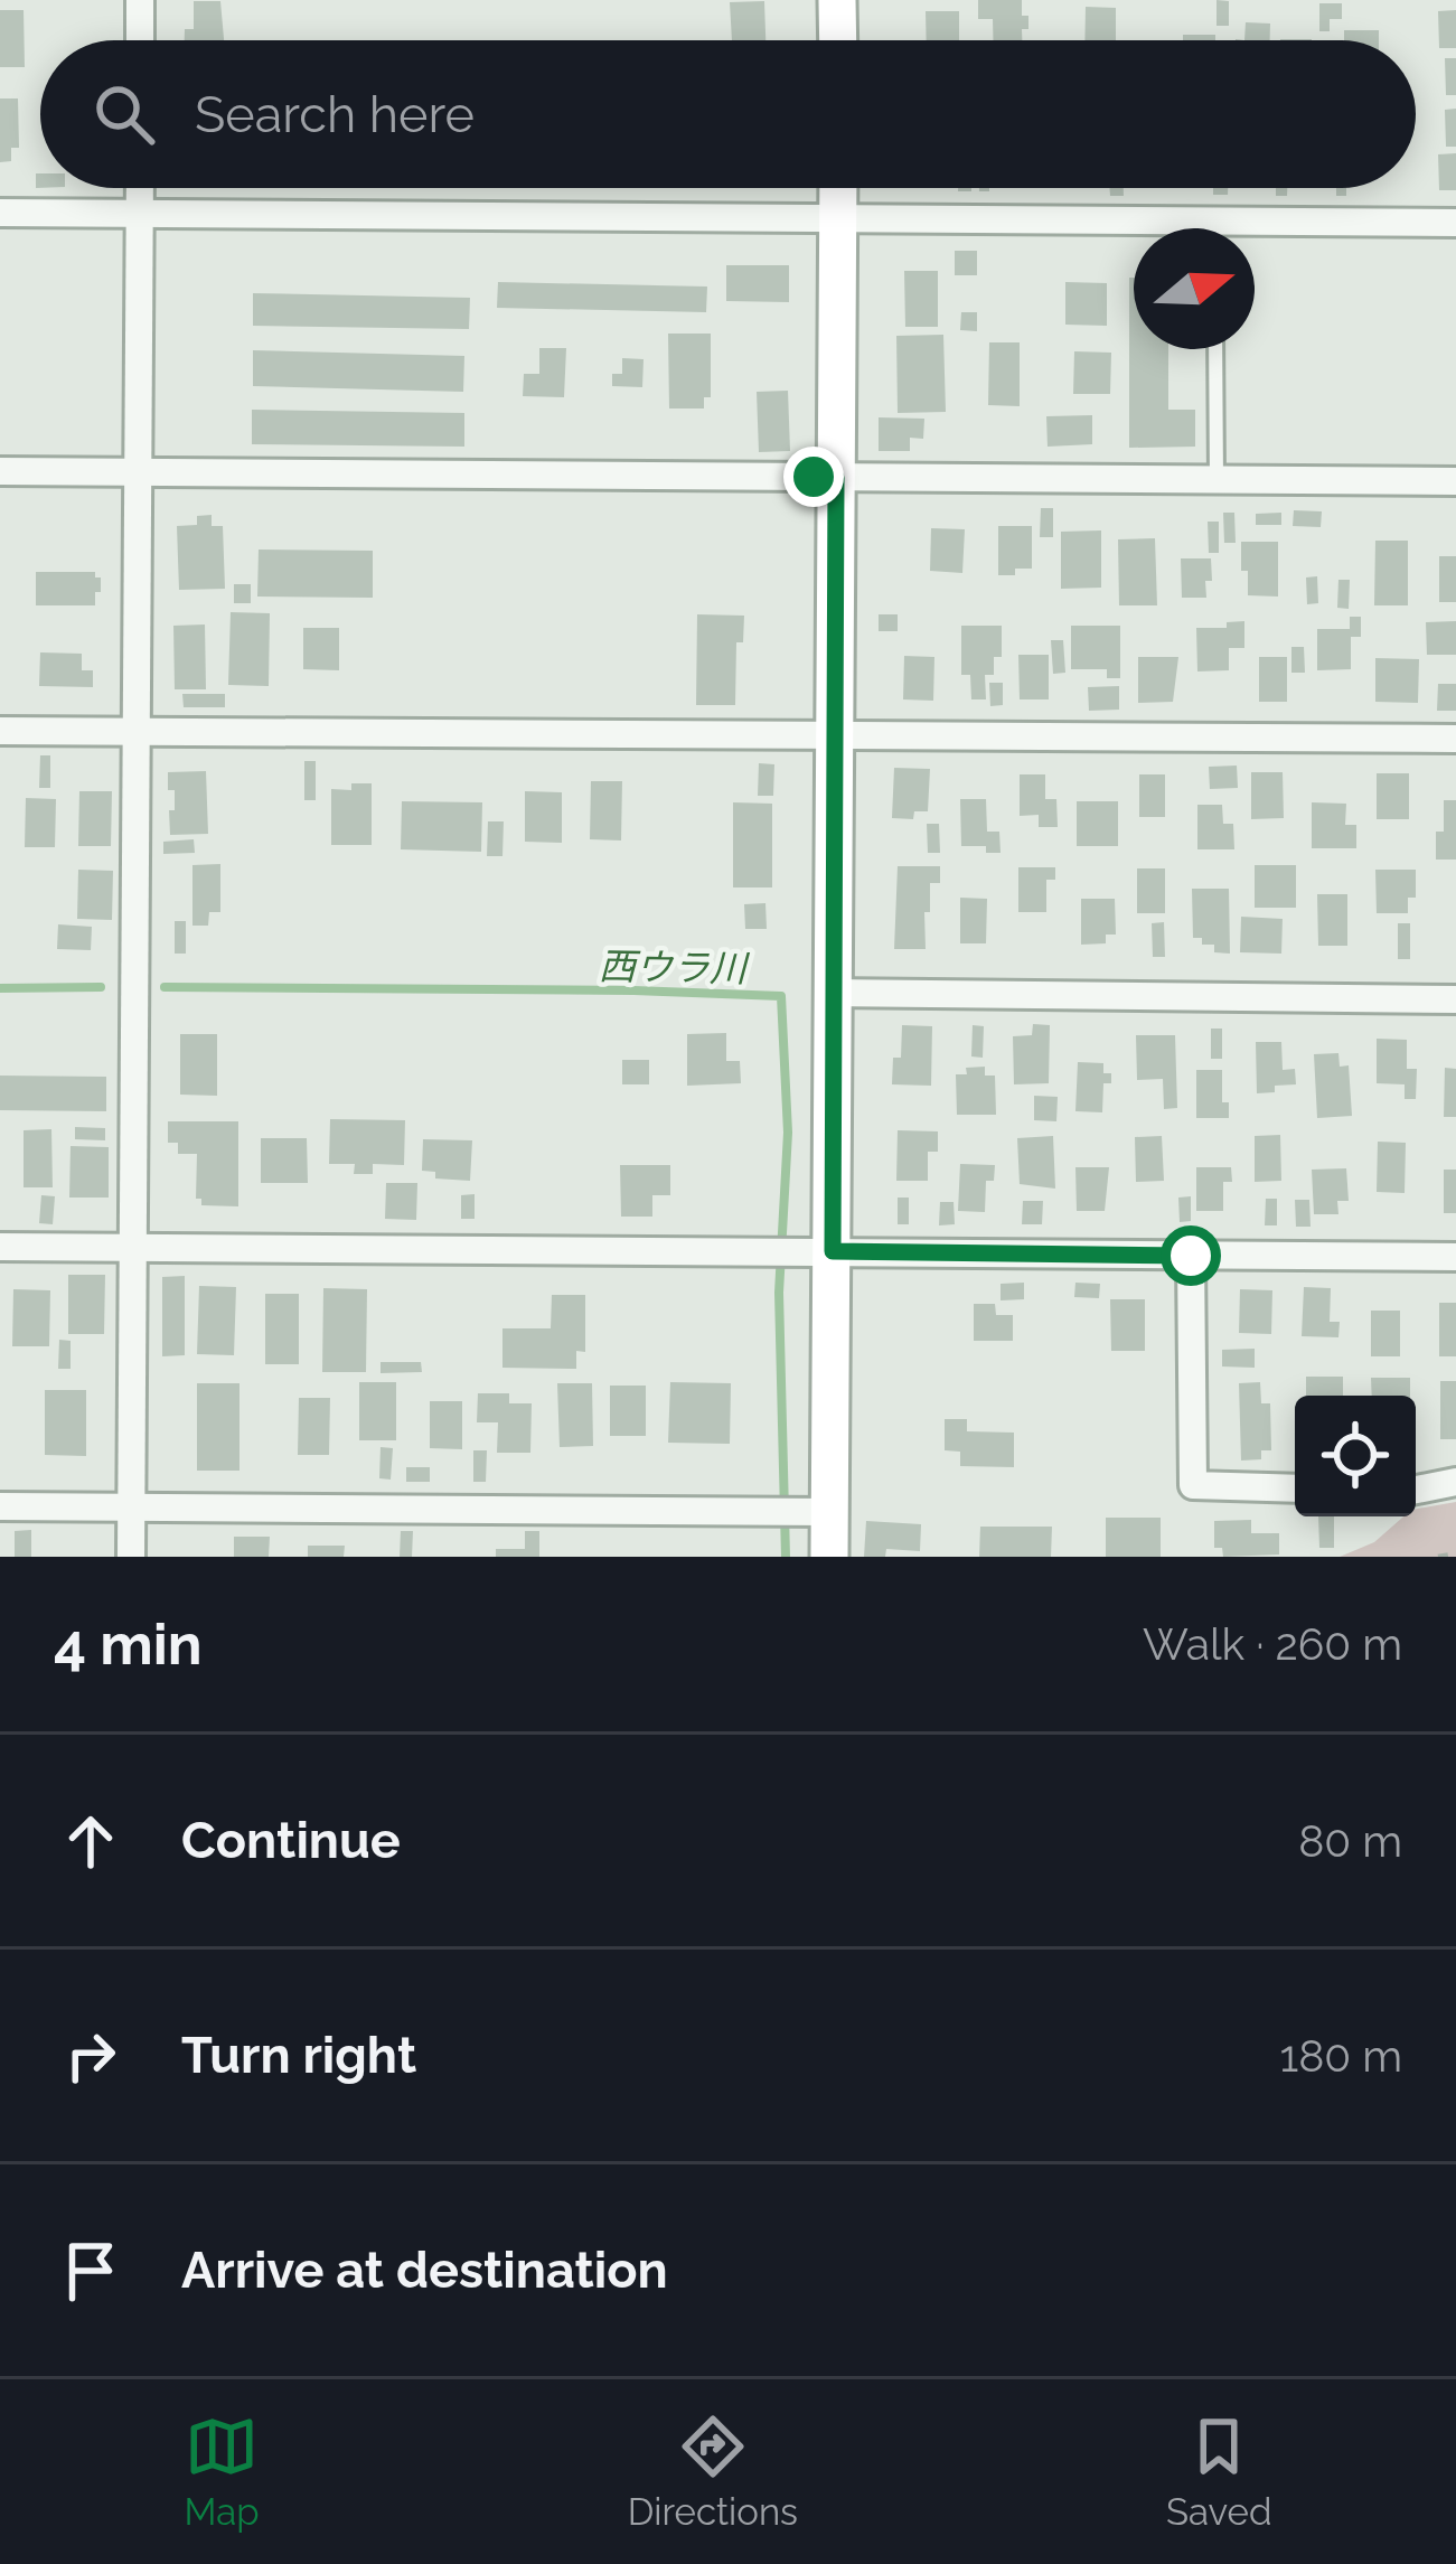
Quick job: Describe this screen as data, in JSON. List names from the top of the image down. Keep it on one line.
{"water":["西ウラ川"],"north":"right","page":{"search":"Search here","heading":["4 min","Walk · 260 m"],"list":[["Continue","80 m"],["Turn right","180 m"],"Arrive at destination"],"nav":["Map","Directions","Saved"]}}
